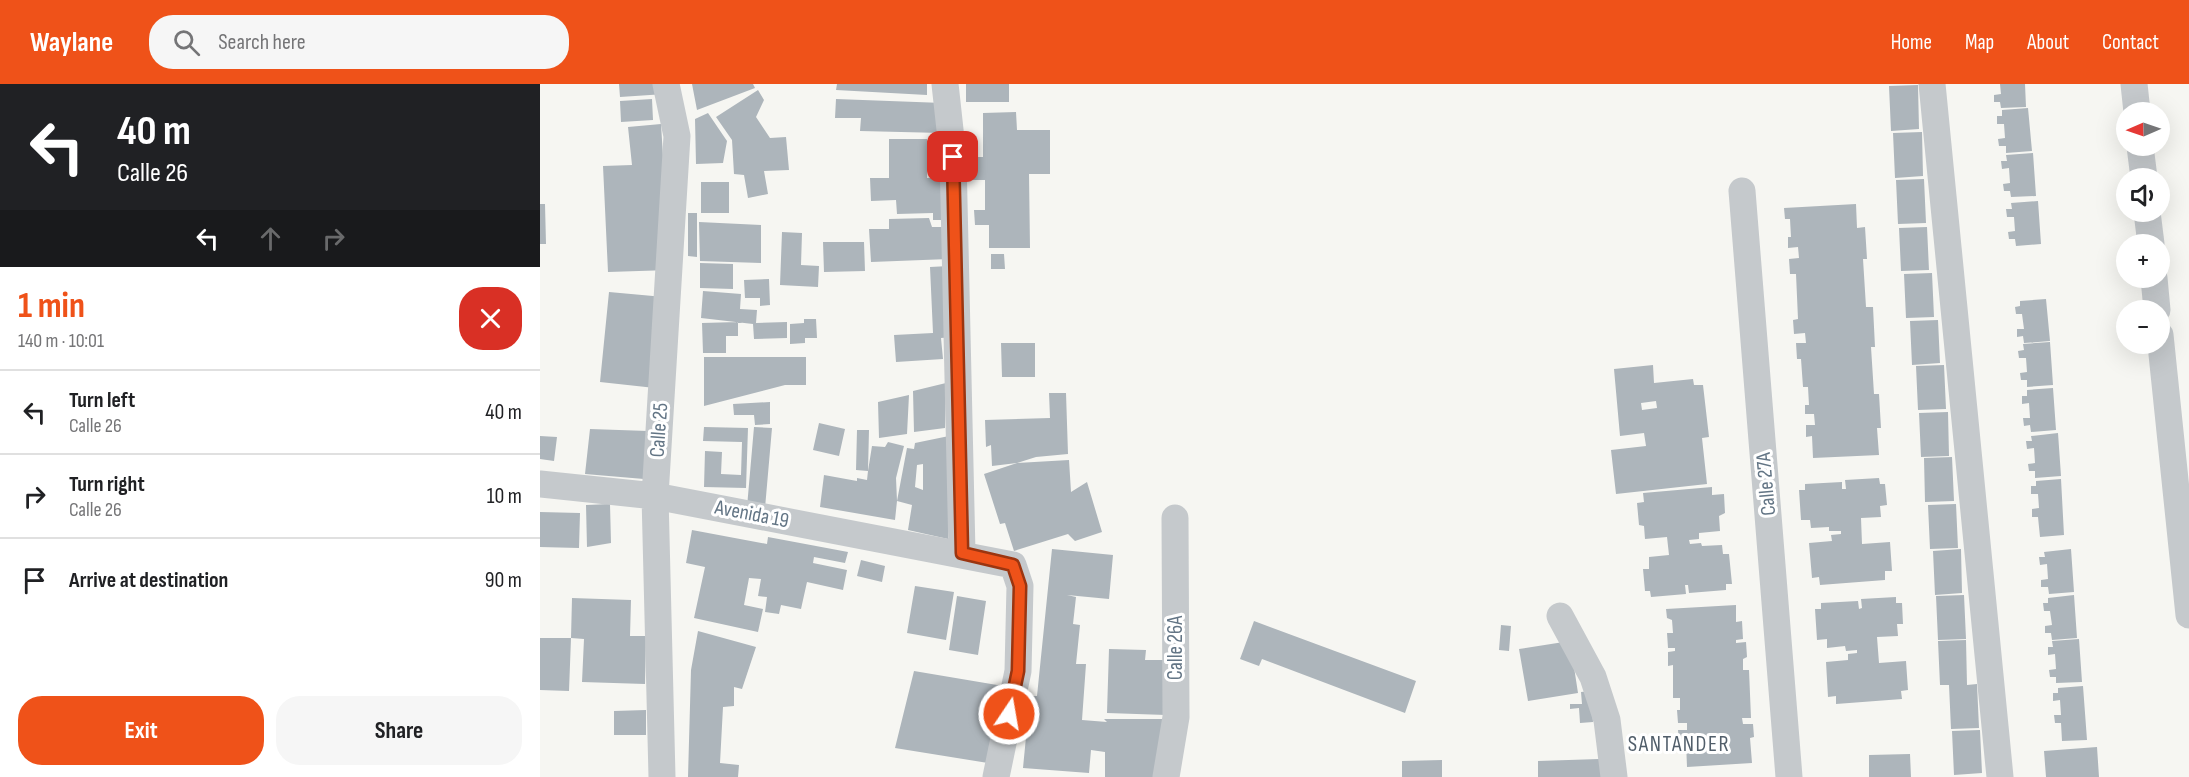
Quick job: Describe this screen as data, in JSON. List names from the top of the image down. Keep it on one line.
{"streets":{"street":["Calle 25","Calle 27A","Avenida 19","Calle 26A"]},"crossings":[["Calle 25","Avenida 19"]],"districts":["SANTANDER"],"north":"left","page":{"header":"Waylane","search":"Search here","nav":["Home","Map","About","Contact"],"turn":["40 m","Calle 26"],"map_buttons":["+","−"],"heading":["1 min","140 m · 10:01"],"list":[{"name":"Turn left","note":"Calle 26","value":"40 m"},{"name":"Turn right","note":"Calle 26","value":"10 m"},{"name":"Arrive at destination","value":"90 m"}],"buttons":["Exit","Share"]}}
